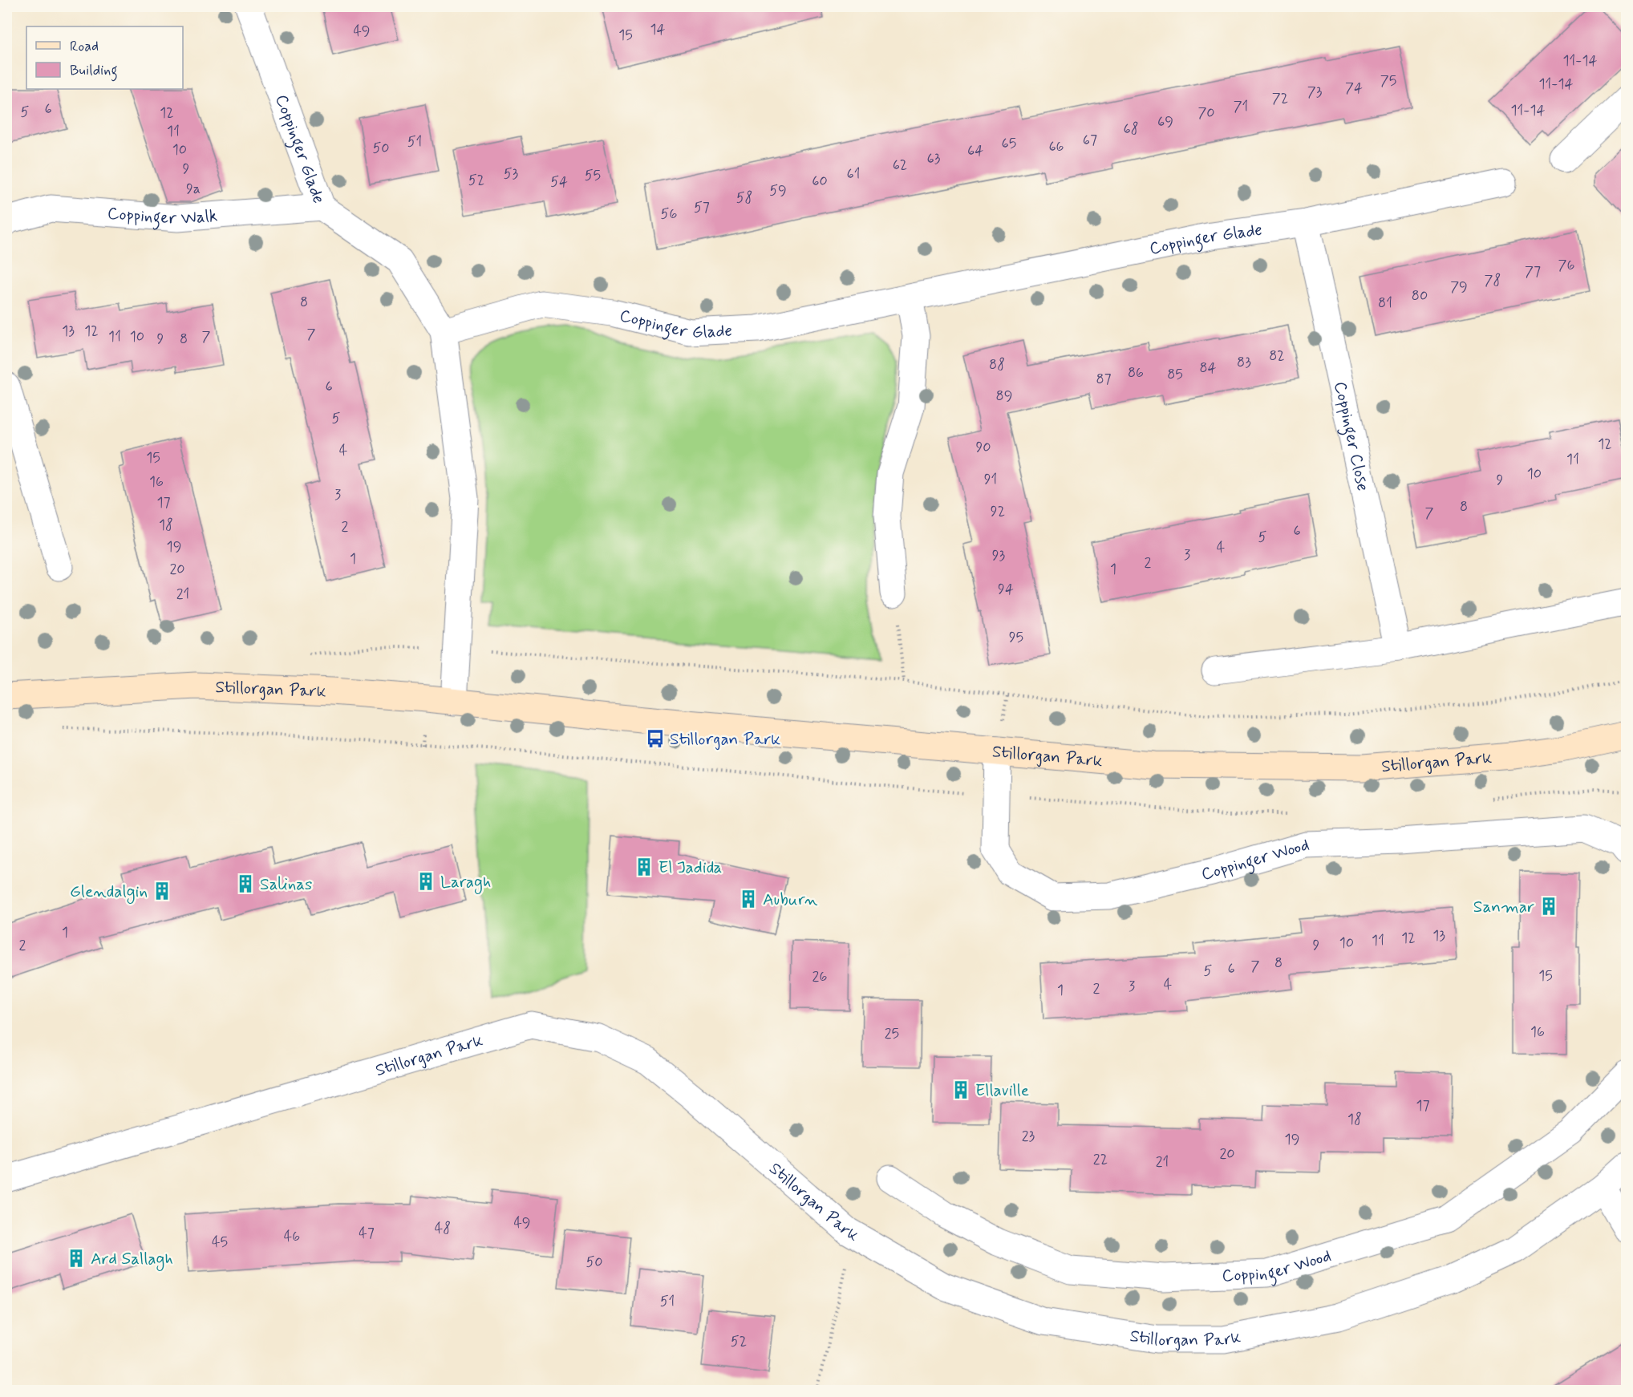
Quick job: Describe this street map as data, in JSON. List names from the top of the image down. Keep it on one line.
{"streets":{"main road":["Stillorgan Park"],"street":["Coppinger Glade","Coppinger Walk","Coppinger Close","Coppinger Wood"]},"crossings":[["Coppinger Glade","Coppinger Walk"],["Coppinger Glade","Coppinger Close"],["Coppinger Glade","Stillorgan Park"],["Stillorgan Park","Coppinger Wood"]],"places":{"bus stop":["Stillorgan Park"],"building":["El Jadida","Laragh","Salinas","Glendalgin","Auburn","Sanmar","Ellaville","Ard Sallagh"]},"house_numbers":["14","49","15","11-14","75","11-14","74","73","72","71","6","11-14","5","12","70","69","68","11","67","51","65","66","50","10","64","63","62","9","53","61","55","52","60","54","9a","59","58","57","56","76","77","78","79","80","8","81","13","12","7","11","10","7","9","8","82","83","88","84","86","85","87","6","89","5","12","90","4","15","11","10","91","9","16","3","17","8","92","7","18","2","6","5","19","4","3","93","1","2","20","1","94","21","95","1","13","12","11","10","2","9","8","7","6","5","15","26","4","3","2","1","16","25","17","18","23","19","20","22","21","49","48","47","46","45","50","51","52"],"legend":["Road","Building"]}
